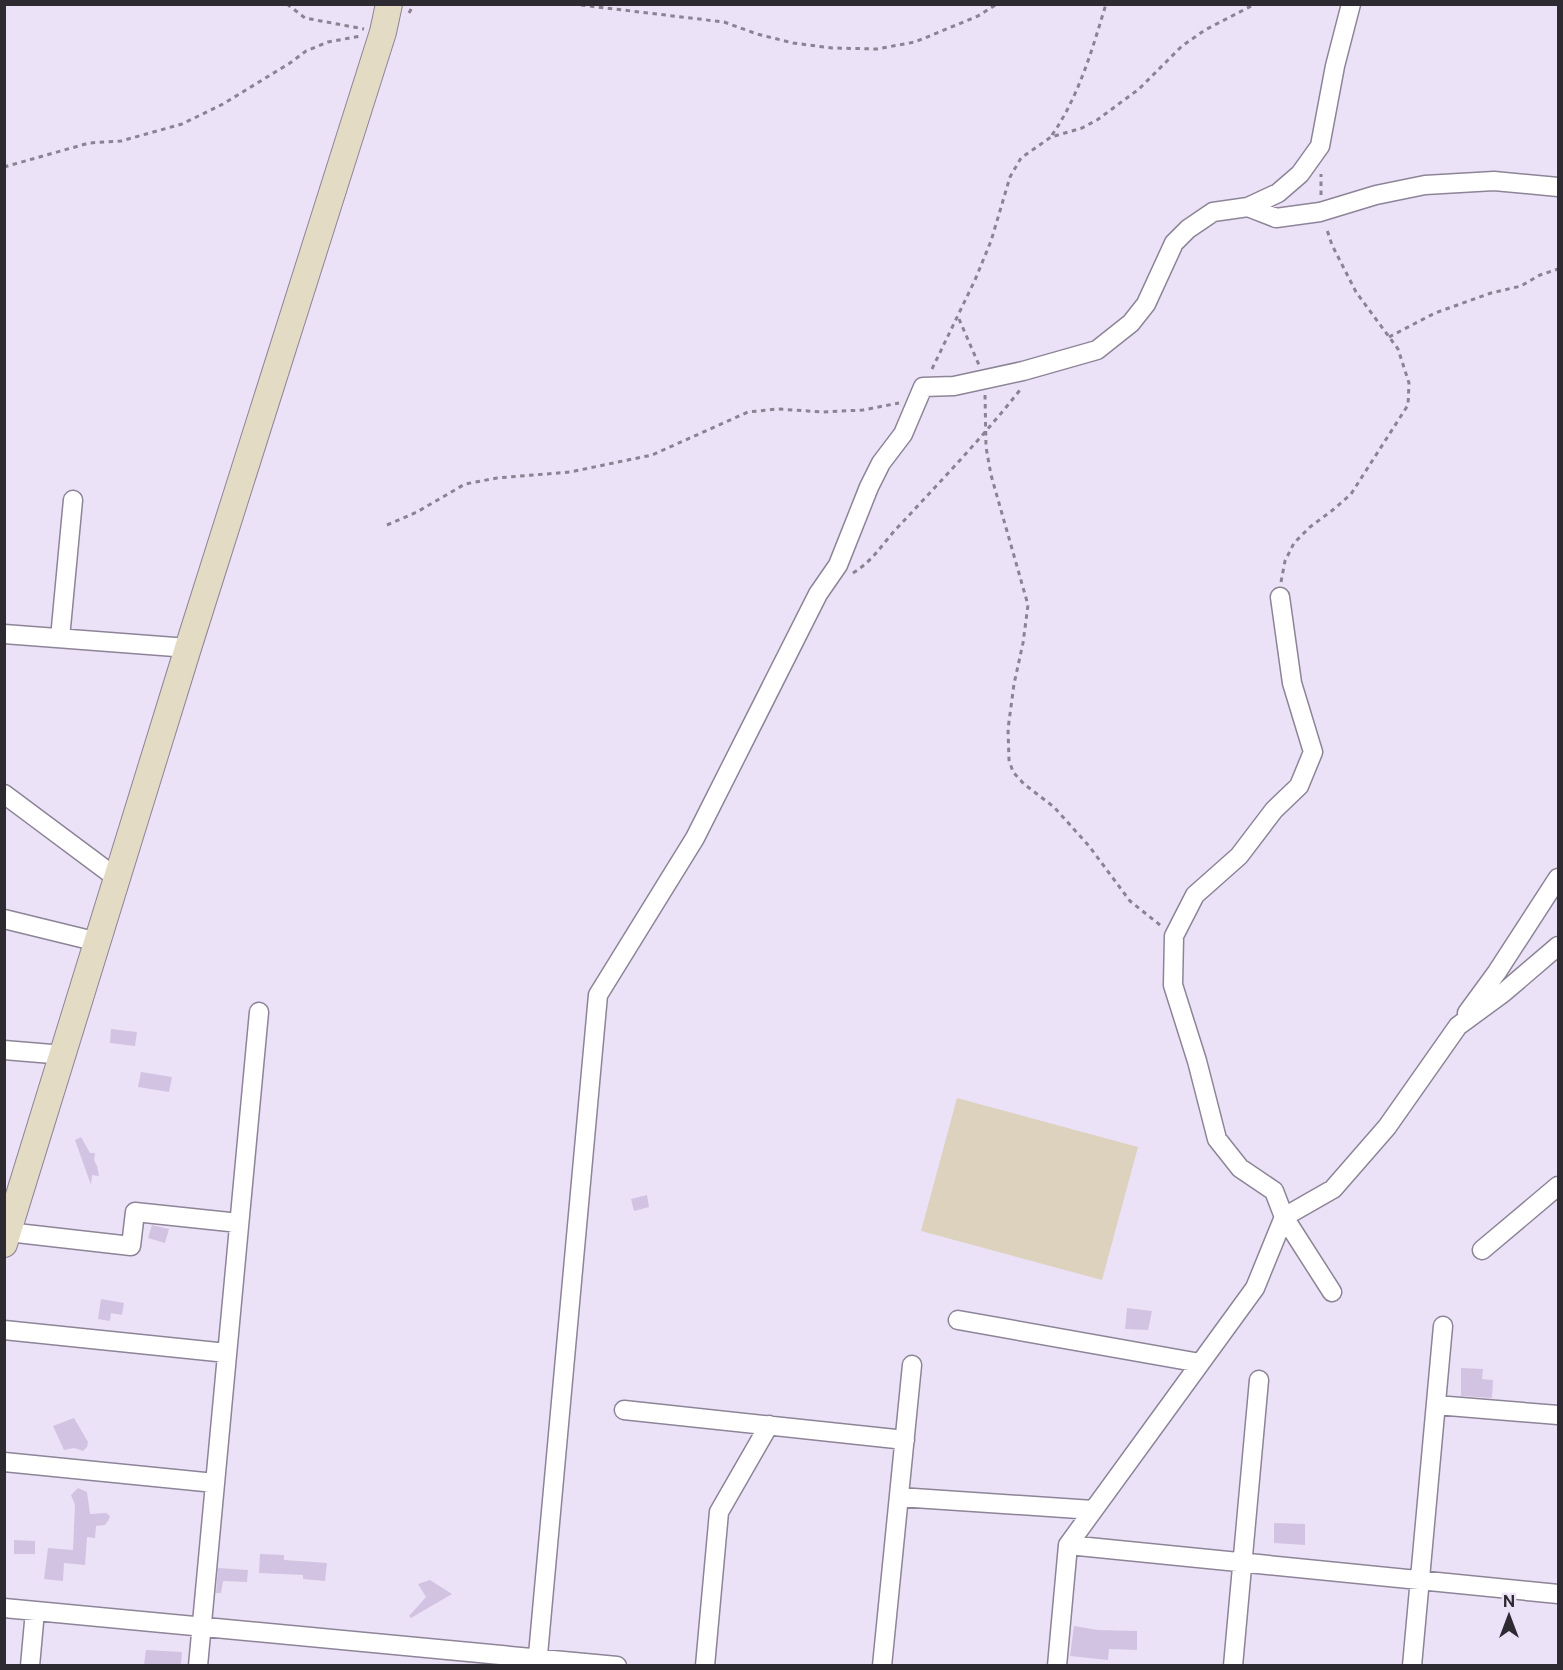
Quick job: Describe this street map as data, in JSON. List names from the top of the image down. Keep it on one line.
{"north":"top"}
